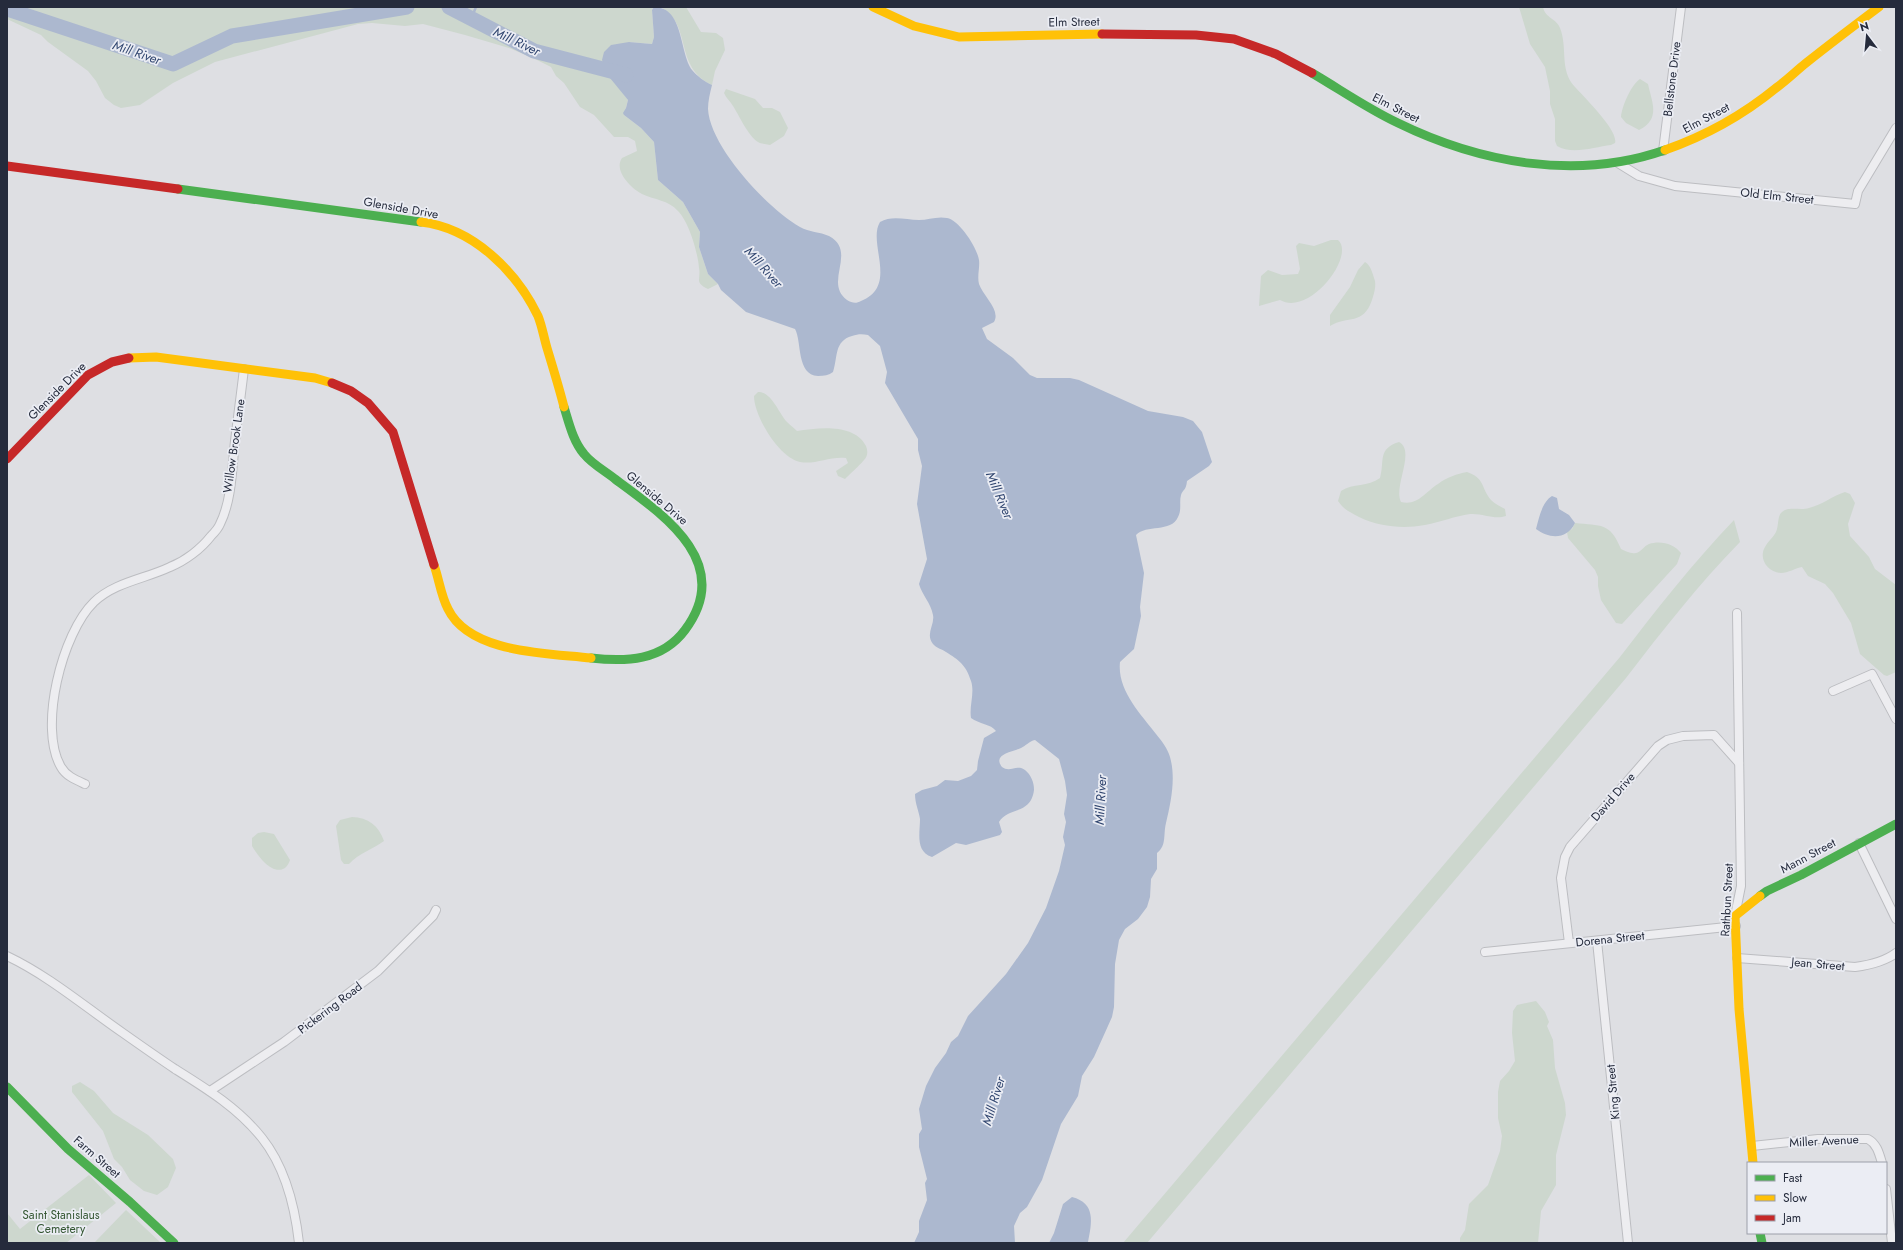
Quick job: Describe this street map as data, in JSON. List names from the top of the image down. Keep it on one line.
{"streets":{"street":["Elm Street","Bellstone Drive","Old Elm Street","Glenside Drive","Willow Brook Lane","David Drive","Mann Street","Rathbun Street","Dorena Street","Jean Street","Pickering Road","King Street","Miller Avenue","Farm Street"]},"crossings":[["Elm Street","Bellstone Drive"],["Elm Street","Old Elm Street"],["Glenside Drive","Willow Brook Lane"],["David Drive","Rathbun Street"],["David Drive","Dorena Street"],["Mann Street","Rathbun Street"],["Rathbun Street","Dorena Street"],["Rathbun Street","Jean Street"],["Rathbun Street","Miller Avenue"],["Dorena Street","King Street"]],"water":["Mill River"],"parks":["Saint Stanislaus Cemetery"],"legend":["Fast","Slow","Jam"],"north":"top"}
